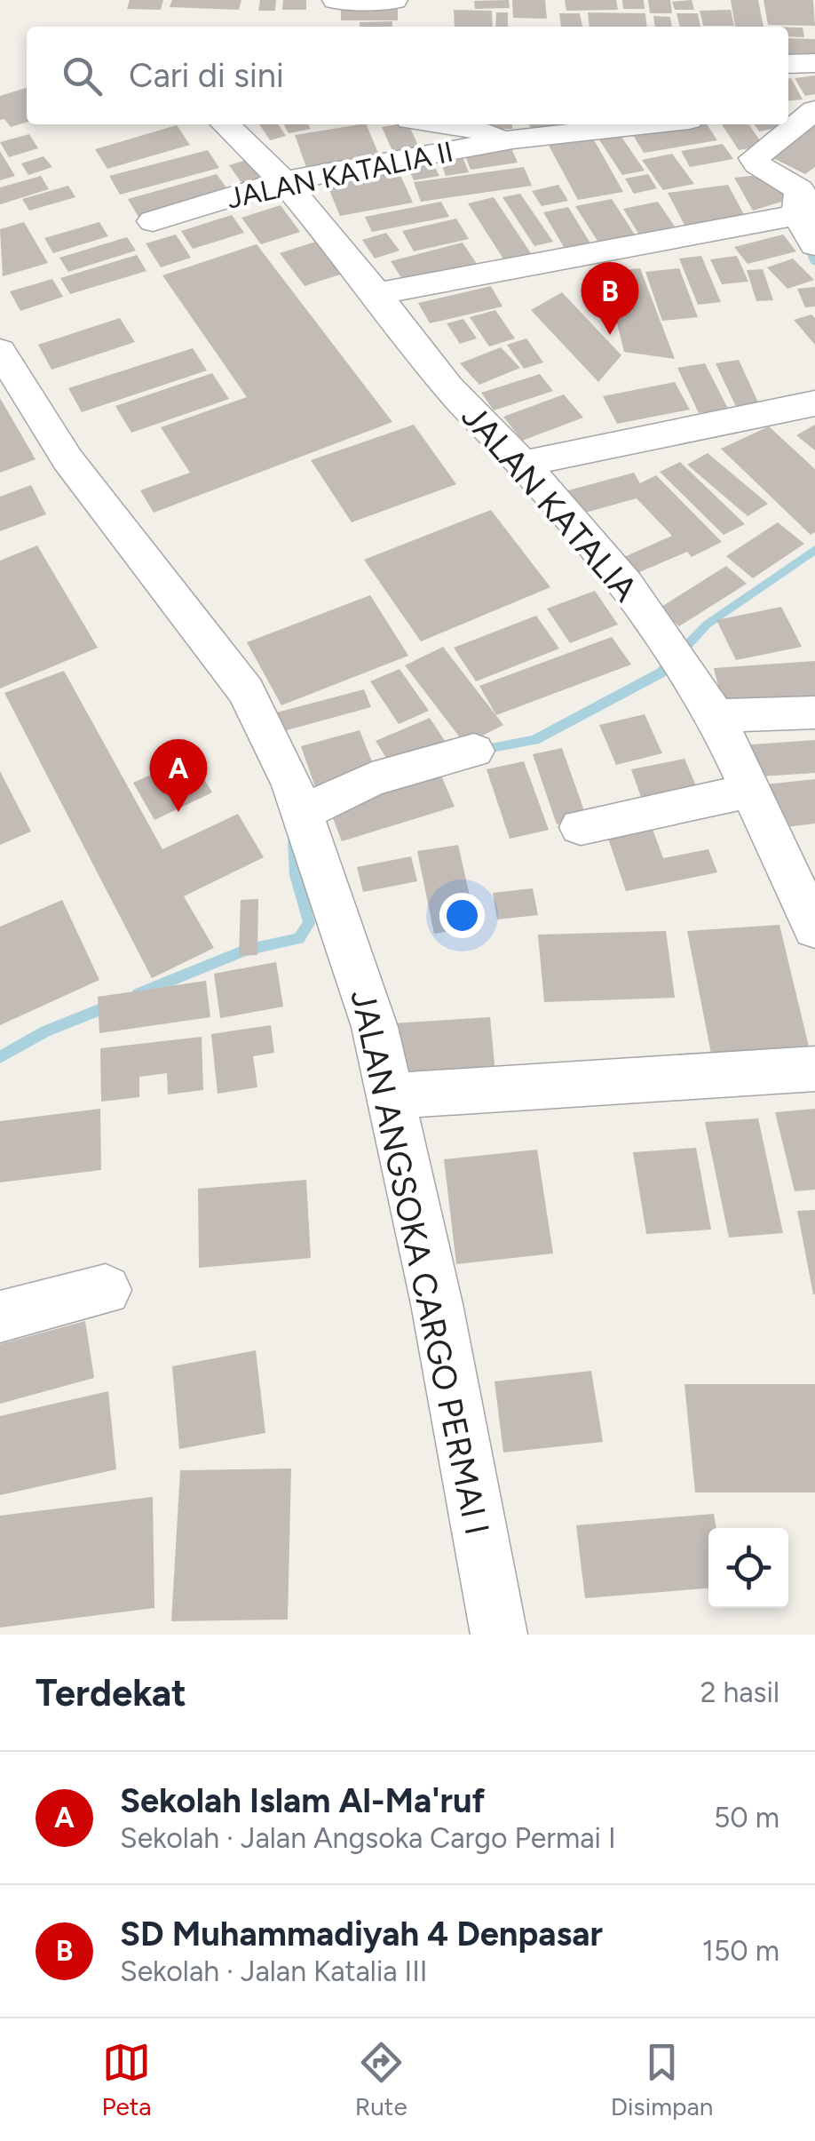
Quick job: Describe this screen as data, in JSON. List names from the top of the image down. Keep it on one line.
{"streets":{"street":["JALAN KATALIA II","JALAN KATALIA","JALAN ANGSOKA CARGO PERMAI I"]},"crossings":[["JALAN KATALIA II","JALAN KATALIA"]],"page":{"search":"Cari di sini","pins":["B","A"],"heading":["Terdekat","2 hasil"],"list":[{"mark":"A","name":"Sekolah Islam Al-Ma'ruf","note":"Sekolah · Jalan Angsoka Cargo Permai I","value":"50 m"},{"mark":"B","name":"SD Muhammadiyah 4 Denpasar","note":"Sekolah · Jalan Katalia III","value":"150 m"}],"nav":["Peta","Rute","Disimpan"]}}
